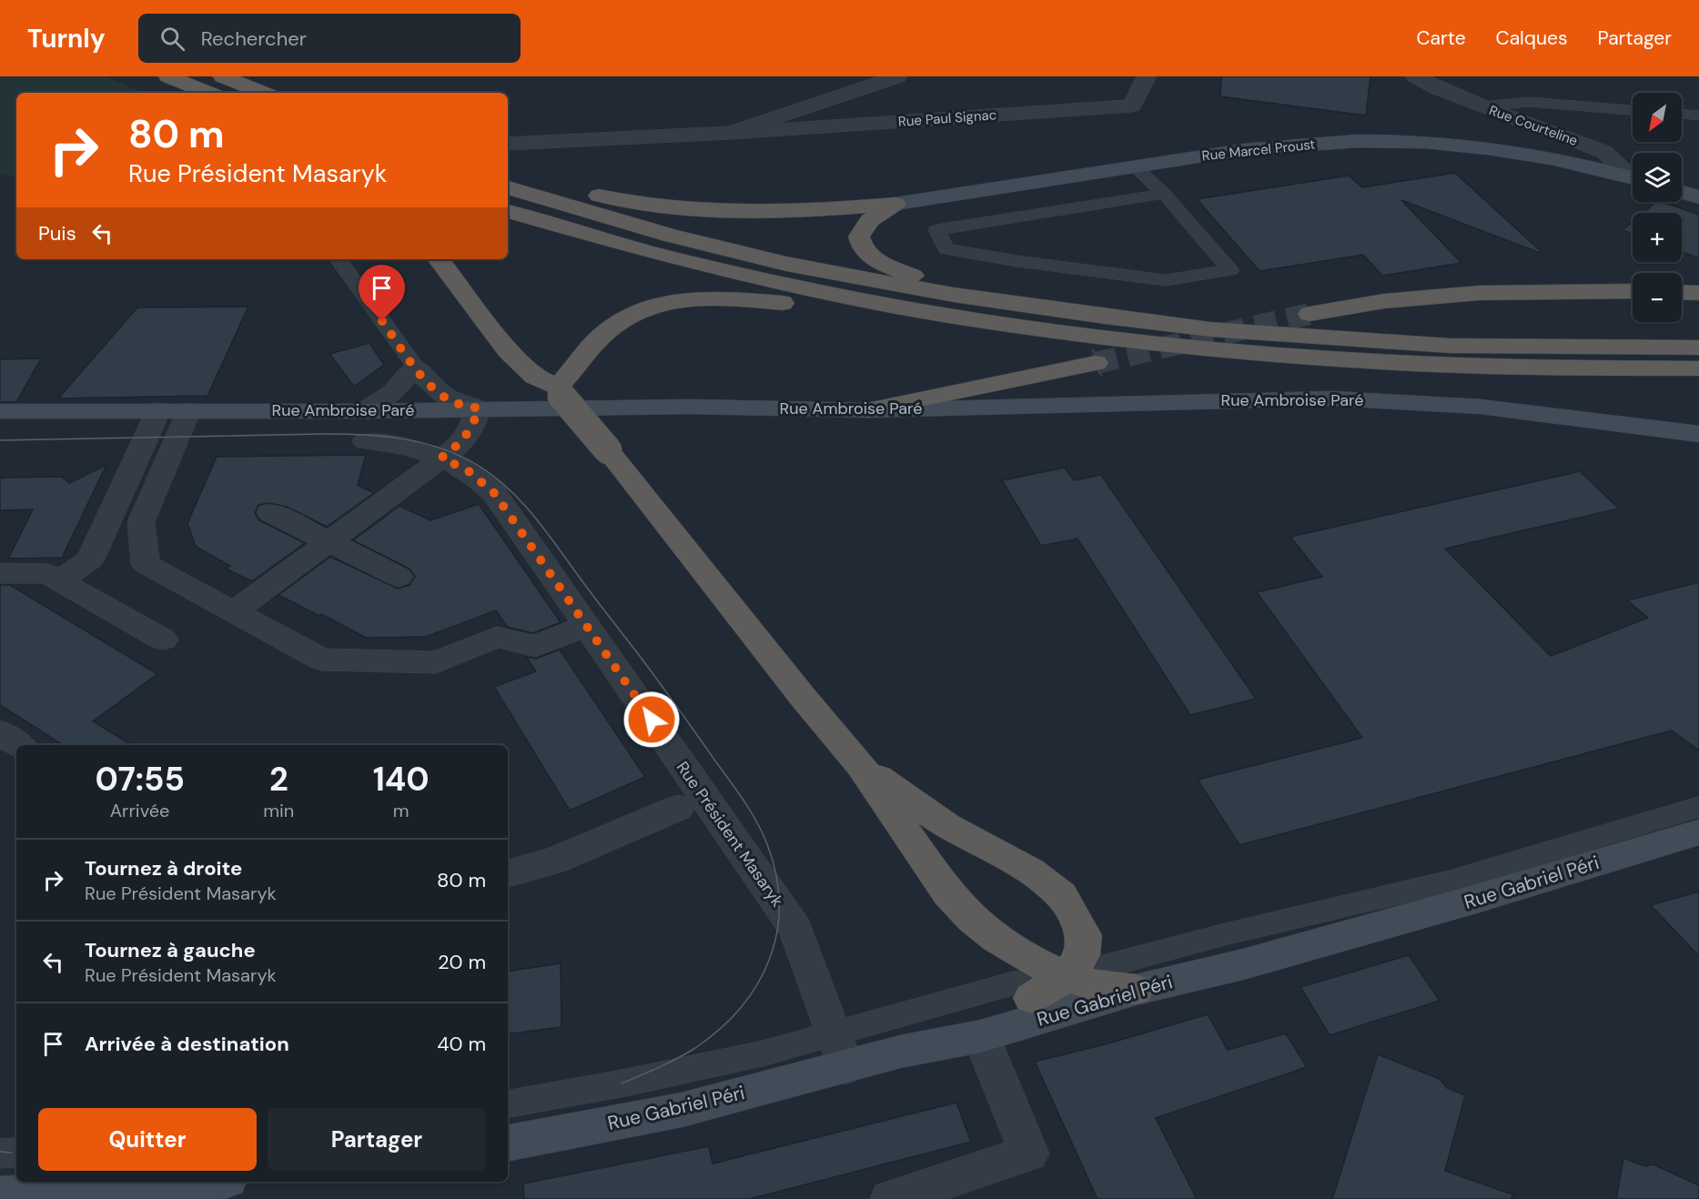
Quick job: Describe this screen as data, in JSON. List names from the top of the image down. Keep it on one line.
{"streets":{"main road":["Rue Marcel Proust","Rue Ambroise Paré","Rue Gabriel Péri"],"street":["Rue Paul Signac","Rue Courteline","Rue Président Masaryk"]},"crossings":[["Rue Courteline","Rue Marcel Proust"],["Rue Président Masaryk","Rue Gabriel Péri"]],"north":"bottom left","page":{"header":"Turnly","search":"Rechercher","nav":["Carte","Calques","Partager"],"map_buttons":["+","−"],"turn":["80 m","Rue Président Masaryk"],"then":"Puis","eta":["07:55","Arrivée","2","min","140","m"],"list":[{"name":"Tournez à droite","note":"Rue Président Masaryk","value":"80 m"},{"name":"Tournez à gauche","note":"Rue Président Masaryk","value":"20 m"},{"name":"Arrivée à destination","value":"40 m"}],"buttons":["Quitter","Partager"]}}
